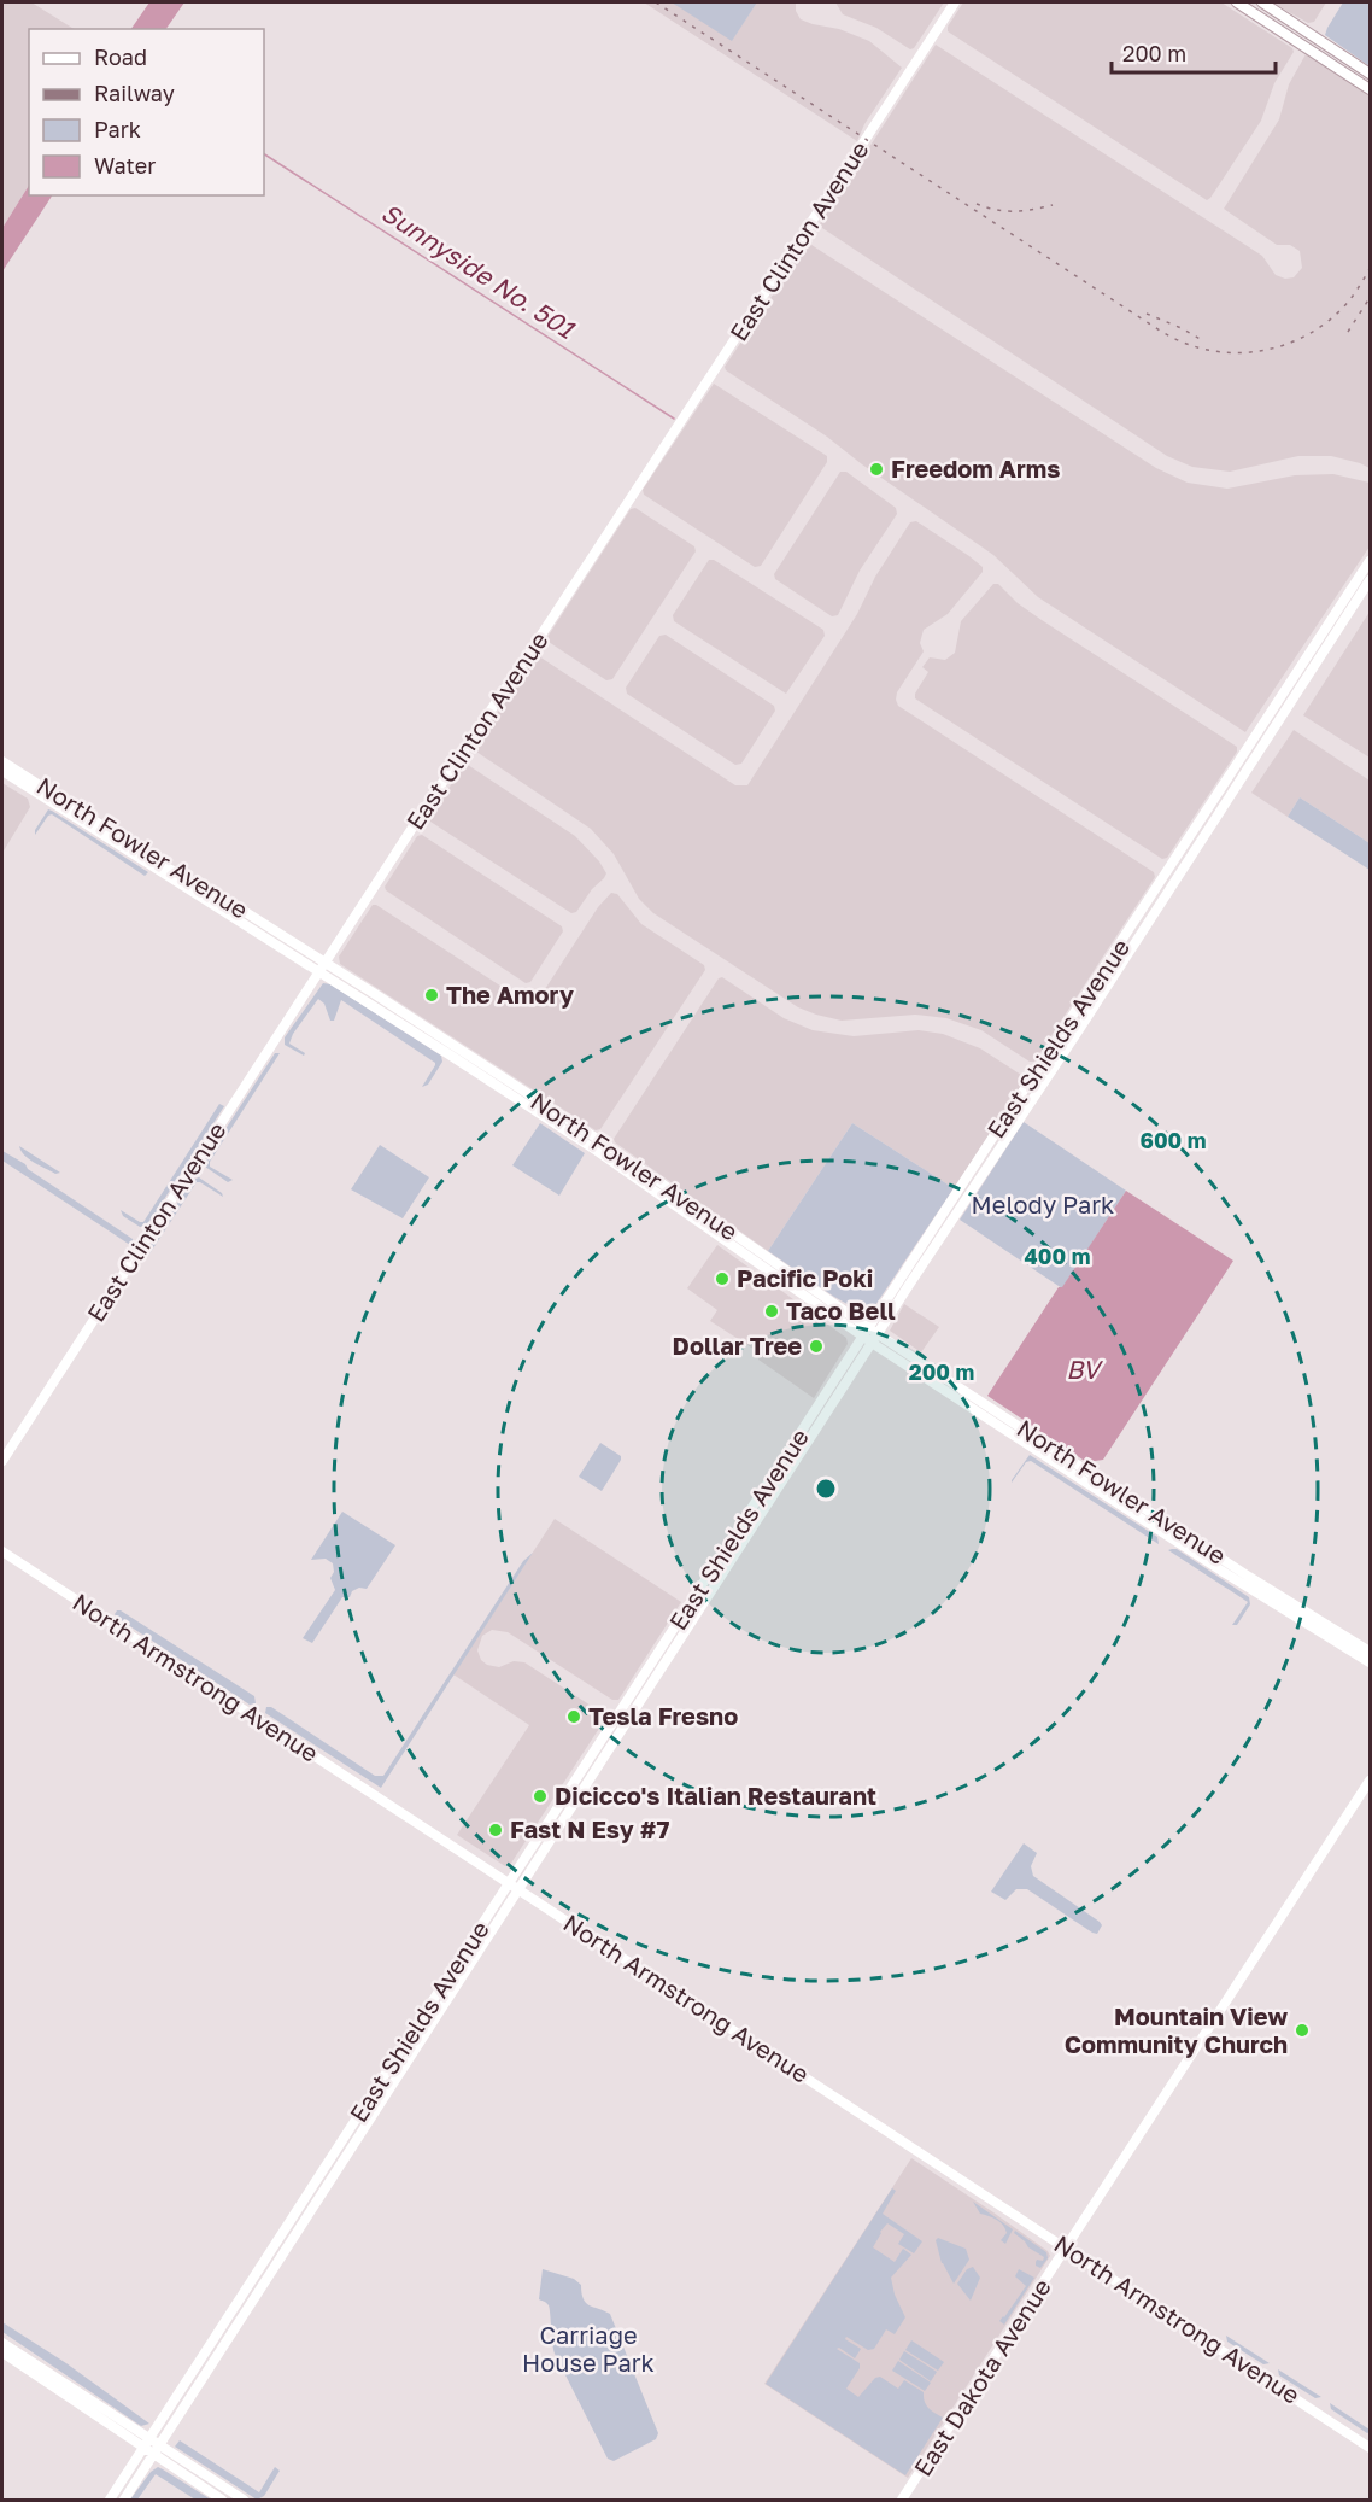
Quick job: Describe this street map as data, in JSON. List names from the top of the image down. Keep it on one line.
{"streets":{"main road":["East Clinton Avenue","North Fowler Avenue","East Shields Avenue","North Armstrong Avenue","East Dakota Avenue"]},"crossings":[["East Clinton Avenue","North Fowler Avenue"],["North Fowler Avenue","East Shields Avenue"],["East Shields Avenue","North Armstrong Avenue"],["North Armstrong Avenue","East Dakota Avenue"]],"water":["Sunnyside No. 501","BV"],"parks":["Melody Park","Carriage House Park"],"places":["Freedom Arms","The Amory","Pacific Poki","Taco Bell","Dollar Tree","Tesla Fresno","Dicicco's Italian Restaurant","Fast N Esy #7","Mountain View Community Church"],"legend":["Road","Railway","Park","Water"],"scale_bar":"200 m","rings":["600 m","400 m","200 m"]}
